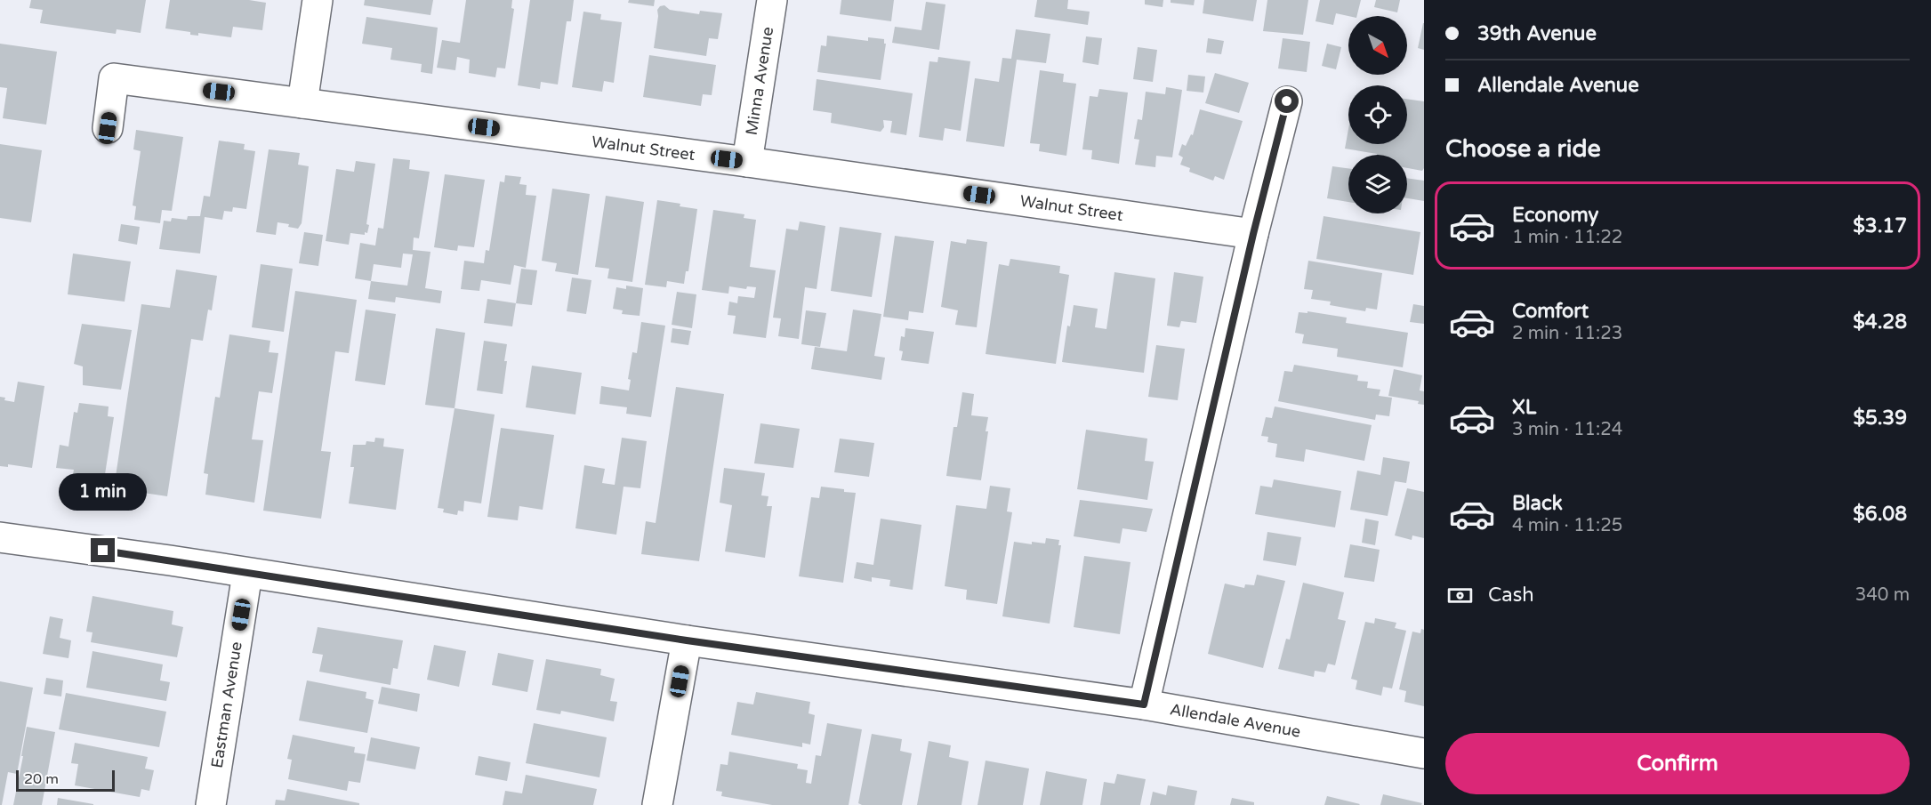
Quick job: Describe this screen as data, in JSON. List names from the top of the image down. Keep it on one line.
{"streets":{"street":["Minna Avenue","Walnut Street","Eastman Avenue","Allendale Avenue"]},"crossings":[["Minna Avenue","Walnut Street"],["Eastman Avenue","Allendale Avenue"]],"scale_bar":"20 m","north":"bottom right","page":{"banner":["39th Avenue","Allendale Avenue"],"heading":"Choose a ride","list":[{"name":"Economy","note":"1 min · 11:22","value":"$3.17"},{"name":"Comfort","note":"2 min · 11:23","value":"$4.28"},{"name":"XL","note":"3 min · 11:24","value":"$5.39"},{"name":"Black","note":"4 min · 11:25","value":"$6.08"}],"bubble":"1 min","pay":["Cash","340 m"],"buttons":"Confirm","scale":"20 m"}}
